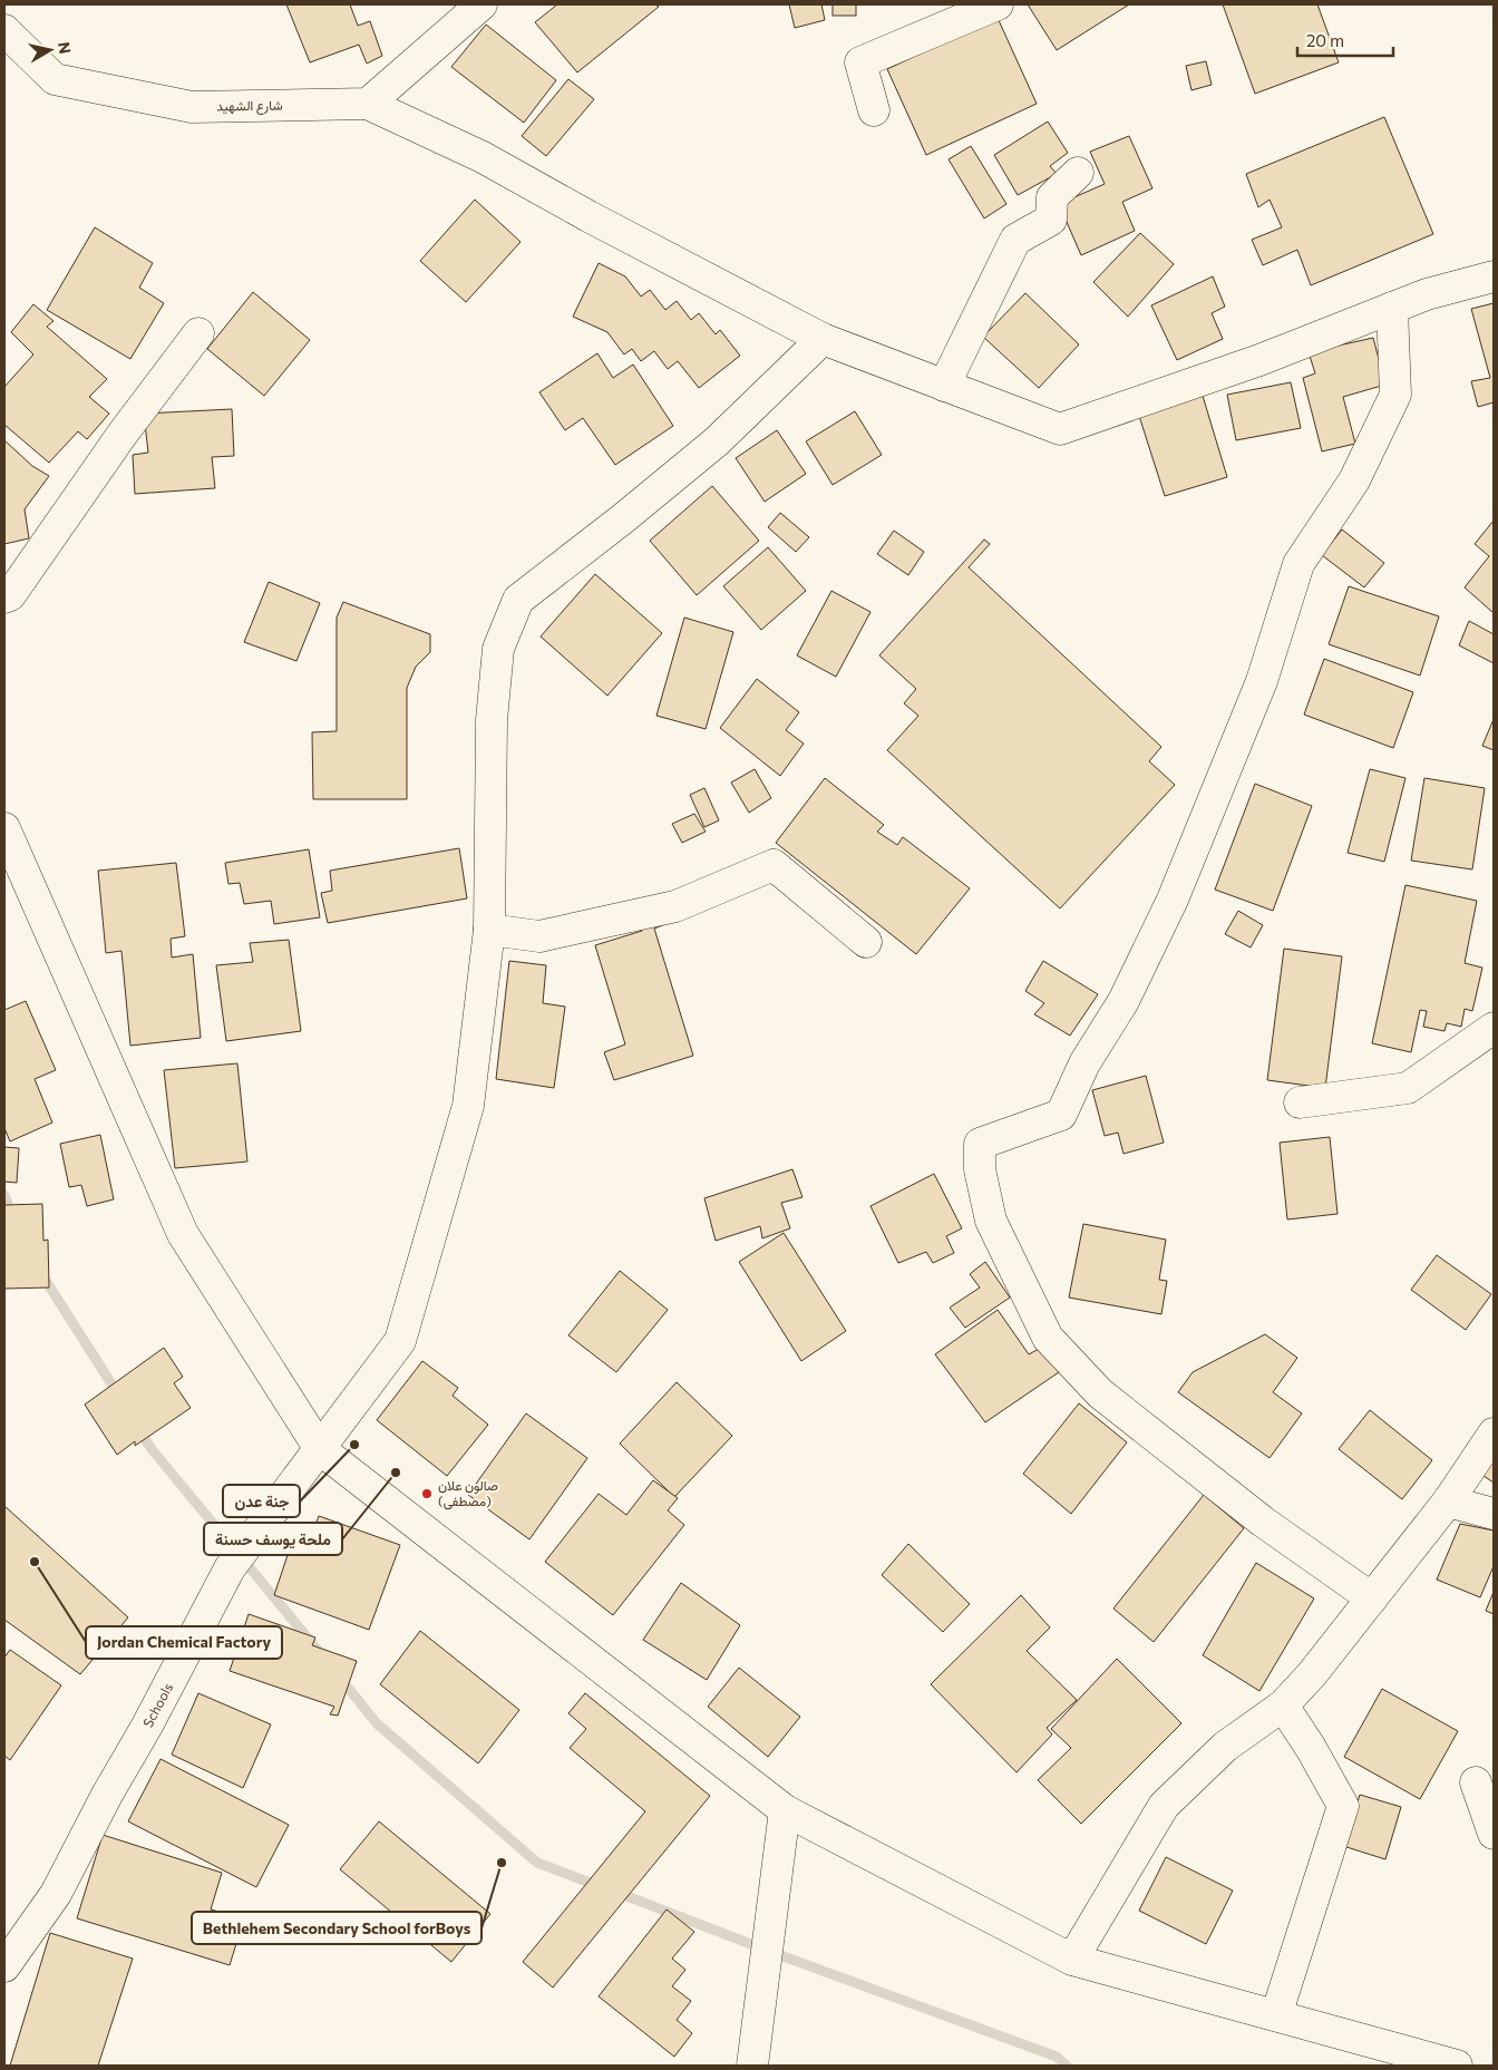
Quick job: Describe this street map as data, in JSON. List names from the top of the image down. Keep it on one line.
{"streets":{"street":["شارع الشهيد","Schools"]},"places":["جنة عدن","ملحة يوسف حسنة","صالون علان (مصطفى)","Jordan Chemical Factory","Bethlehem Secondary School forBoys"],"scale_bar":"20 m","north":"right"}
